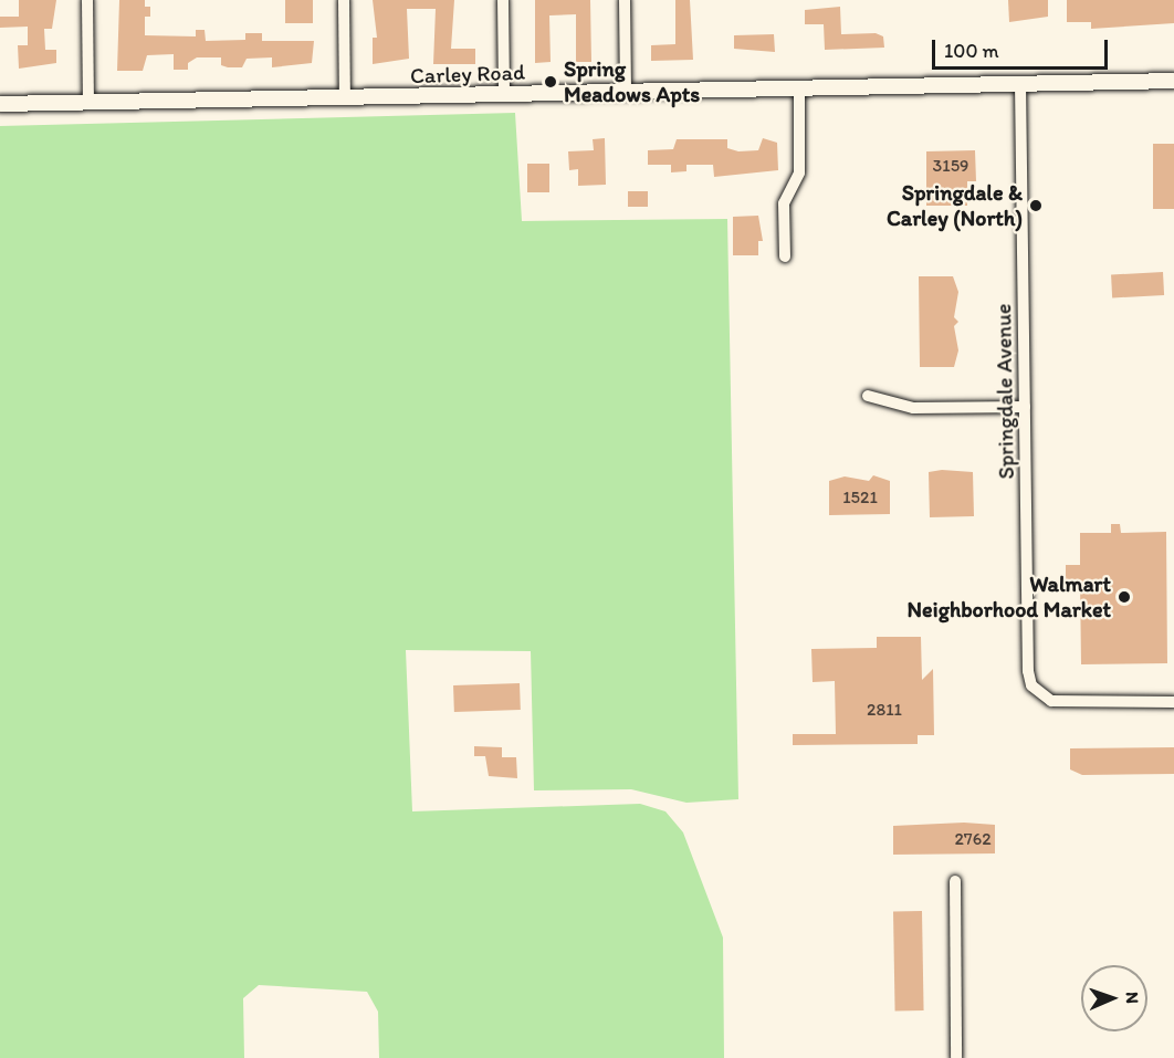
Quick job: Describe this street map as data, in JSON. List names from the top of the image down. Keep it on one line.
{"streets":{"street":["Carley Road","Springdale Avenue"]},"crossings":[["Carley Road","Springdale Avenue"]],"places":["Spring Meadows Apts","Springdale & Carley (North)","Walmart Neighborhood Market"],"house_numbers":["3159","1521","2811","2762"],"scale_bar":"100 m","north":"right"}
